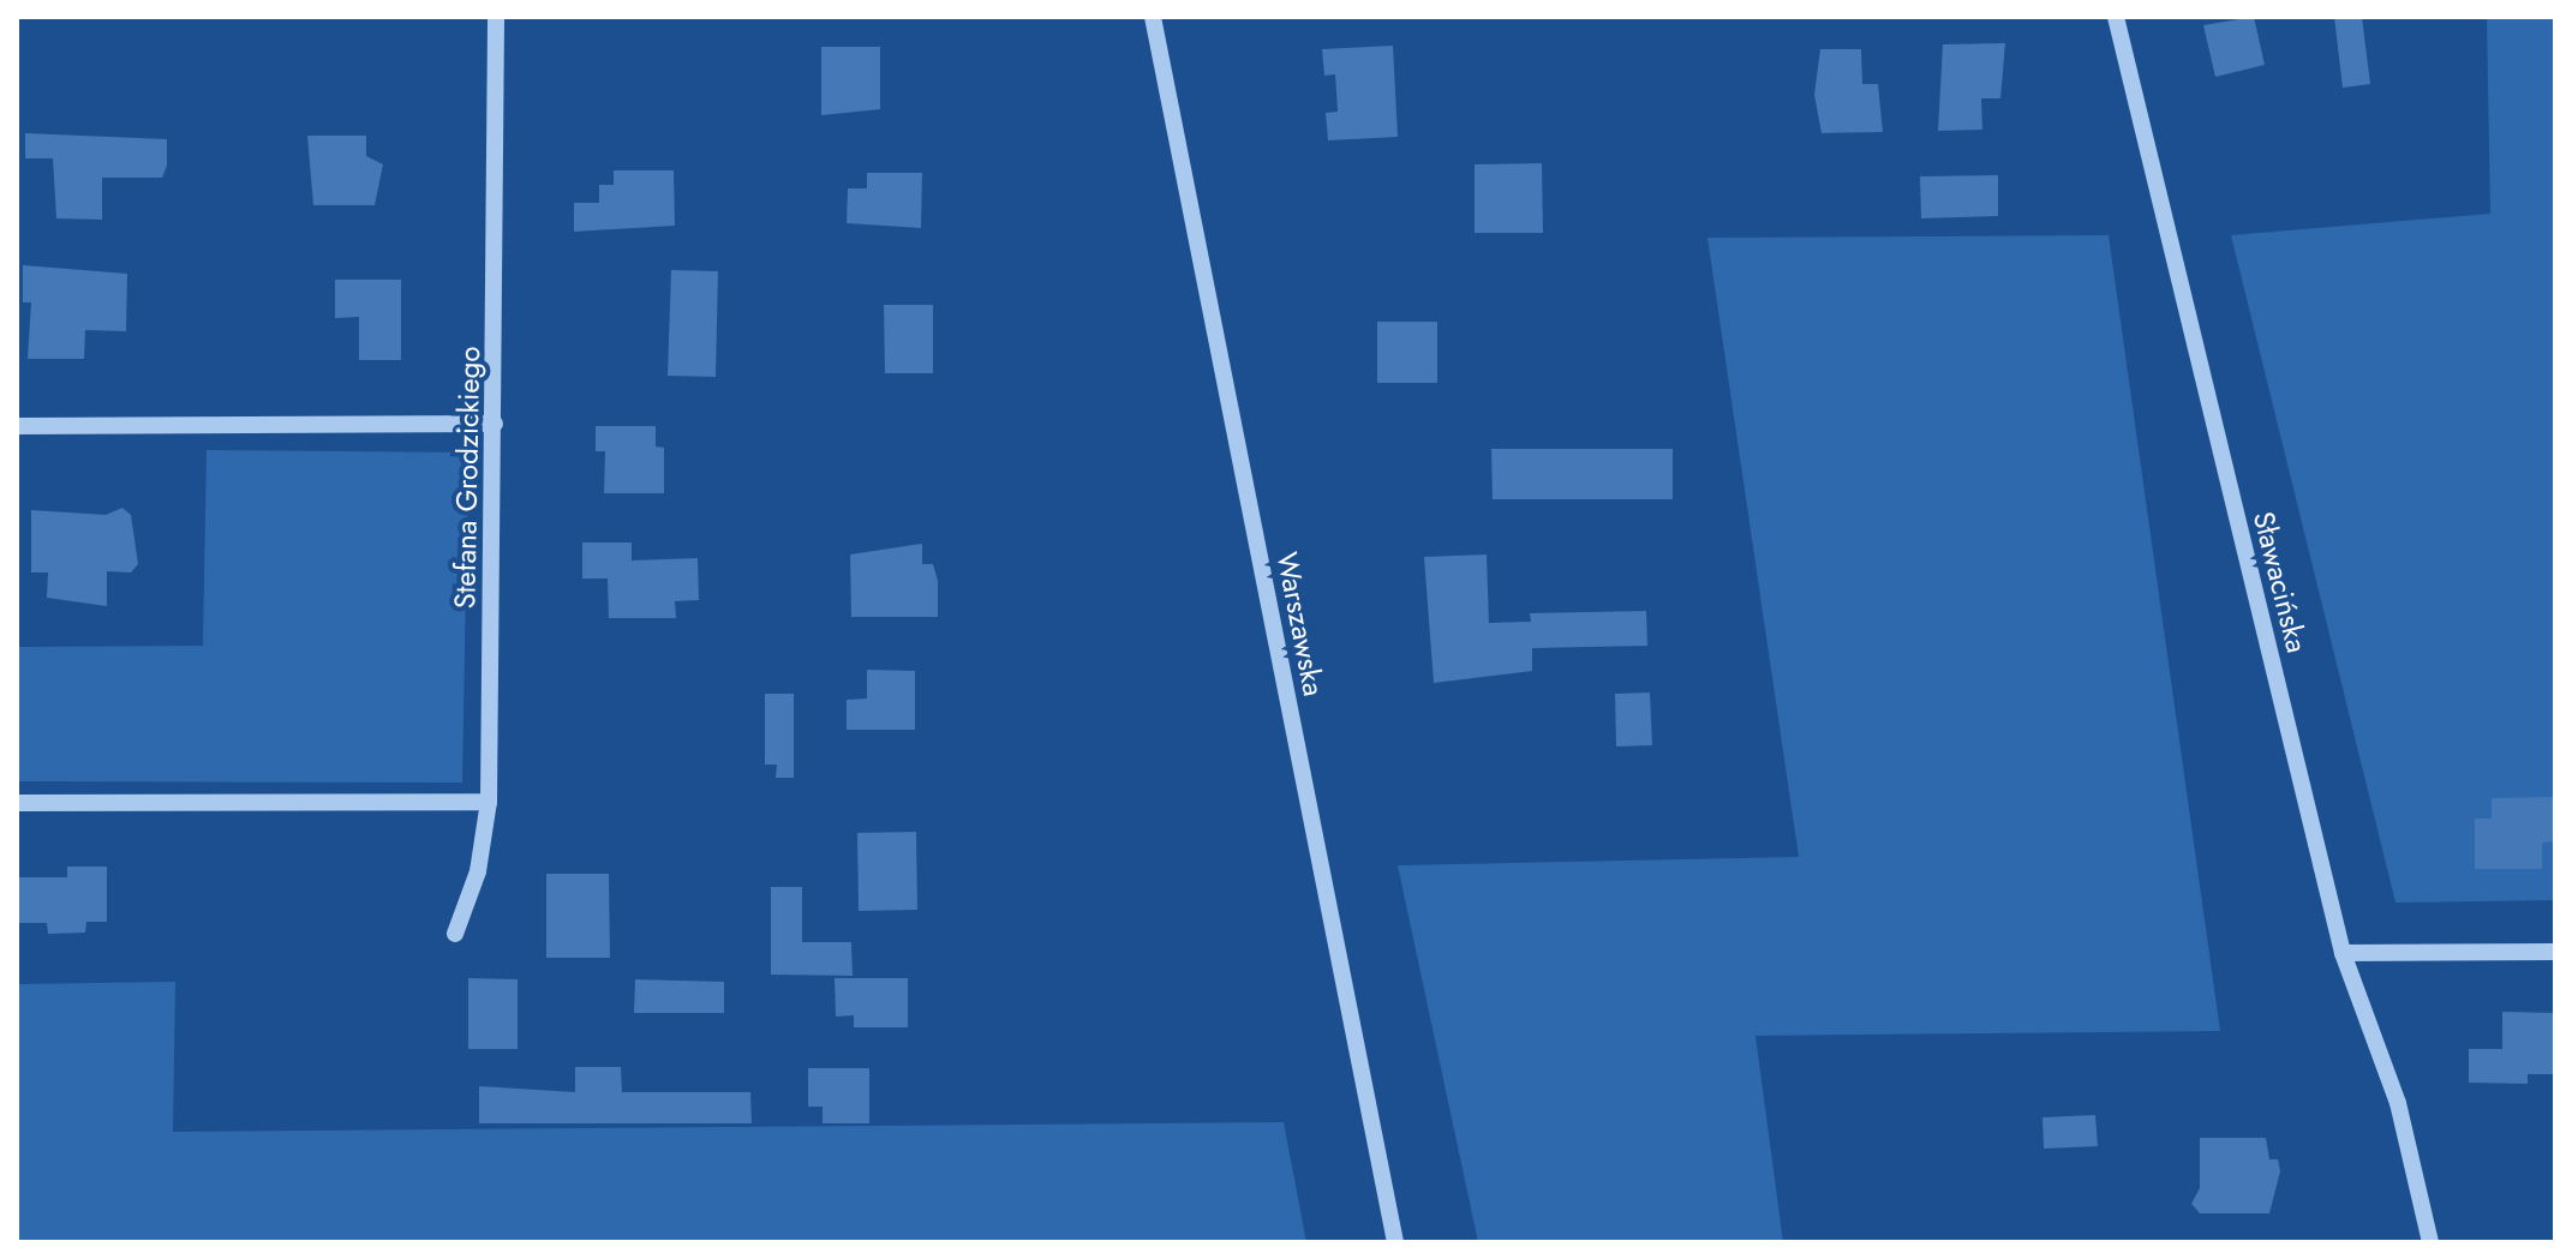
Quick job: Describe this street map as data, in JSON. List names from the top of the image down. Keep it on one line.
{"streets":{"street":["Stefana Grodzickiego","Sławacińska","Warszawska"]}}
